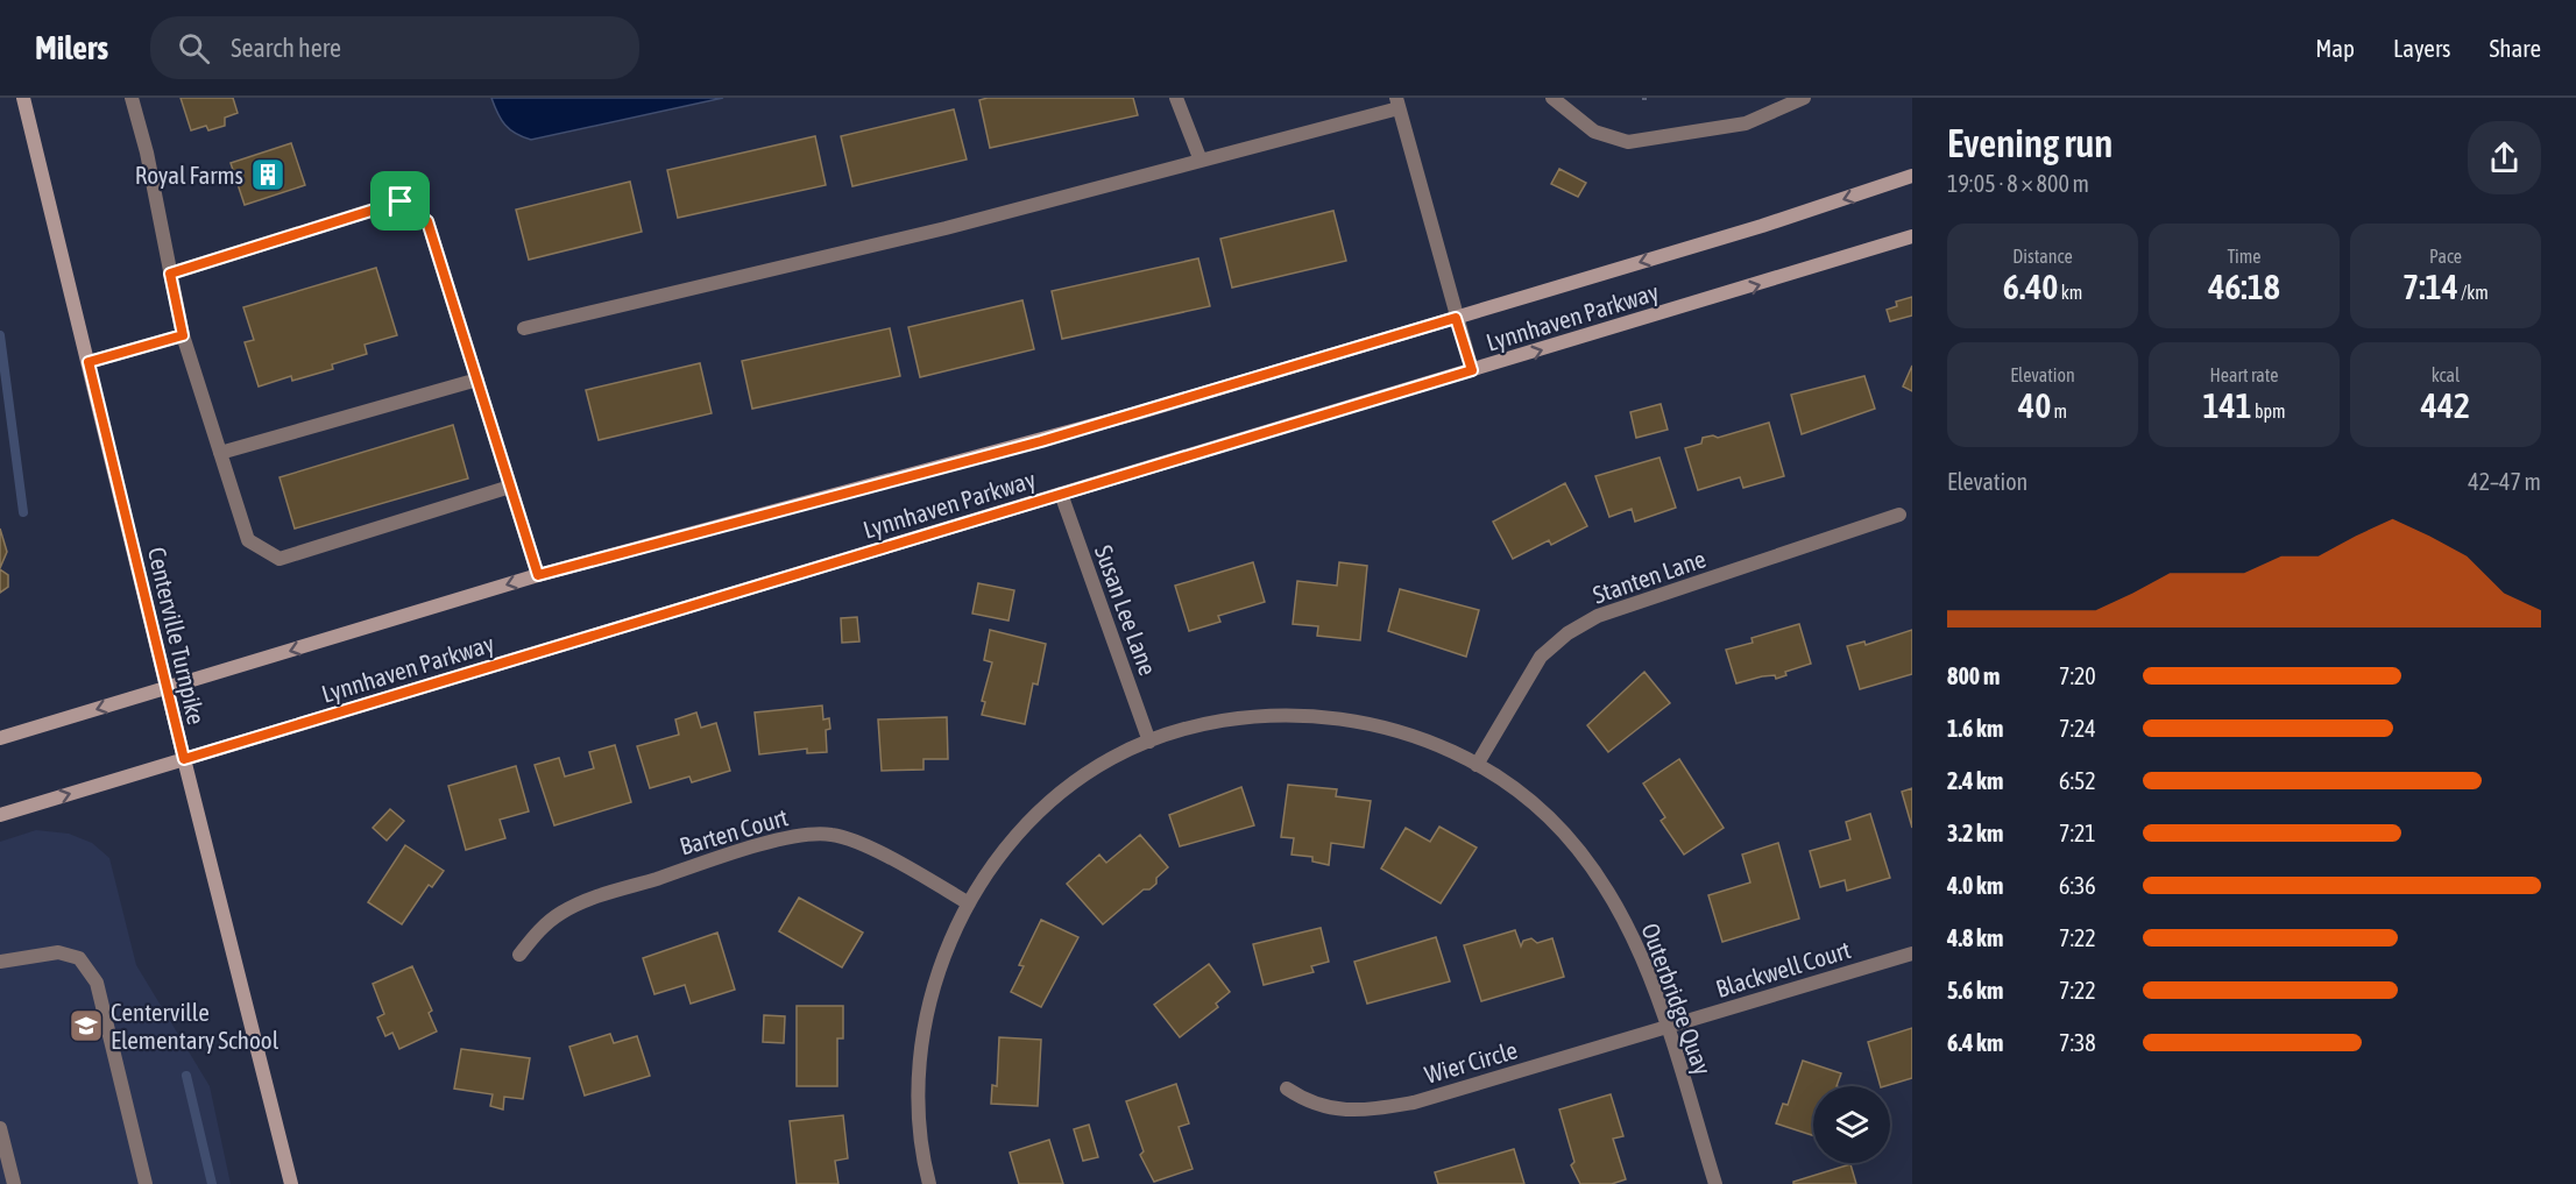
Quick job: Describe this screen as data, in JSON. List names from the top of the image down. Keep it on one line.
{"streets":{"main road":["Lynnhaven Parkway","Centerville Turnpike"],"street":["Stanten Lane","Susan Lee Lane","Barten Court","Blackwell Court","Outerbridge Quay","Wier Circle"]},"crossings":[["Lynnhaven Parkway","Susan Lee Lane"],["Lynnhaven Parkway","Centerville Turnpike"],["Stanten Lane","Outerbridge Quay"],["Susan Lee Lane","Outerbridge Quay"],["Barten Court","Outerbridge Quay"],["Blackwell Court","Outerbridge Quay"],["Blackwell Court","Wier Circle"],["Outerbridge Quay","Wier Circle"]],"places":{"building":["Royal Farms"],"school or university":["Centerville Elementary School"]},"page":{"header":"Milers","search":"Search here","nav":["Map","Layers","Share"],"heading":["Evening run","19:05 · 8 × 800 m"],"stats":[["Distance","6.40 km"],["Time","46:18"],["Pace","7:14 /km"],["Elevation","40 m"],["Heart rate","141 bpm"],["kcal","442"]],"chart":["Elevation","42–47 m"],"list":[{"name":"800 m","note":"7:20"},{"name":"1.6 km","note":"7:24"},{"name":"2.4 km","note":"6:52"},{"name":"3.2 km","note":"7:21"},{"name":"4.0 km","note":"6:36"},{"name":"4.8 km","note":"7:22"},{"name":"5.6 km","note":"7:22"},{"name":"6.4 km","note":"7:38"}]}}
